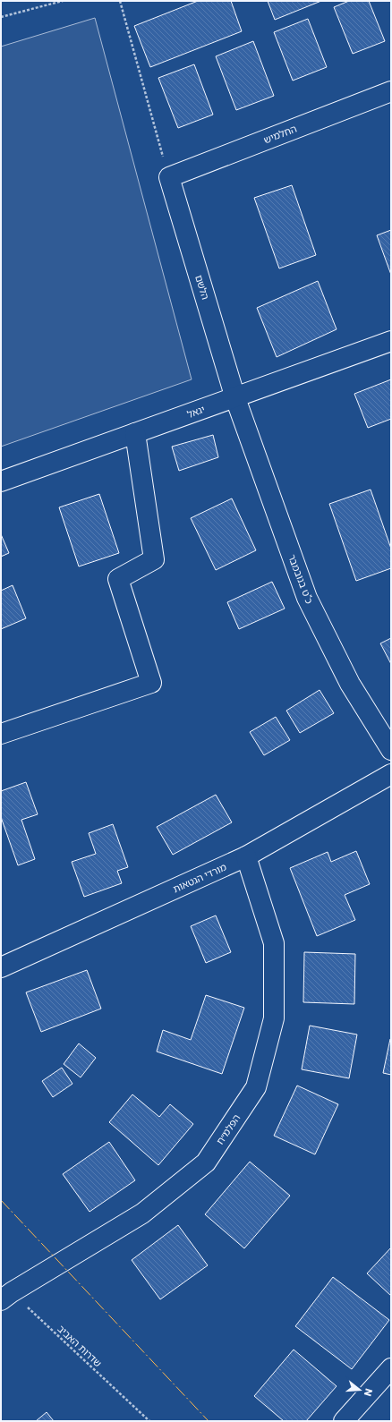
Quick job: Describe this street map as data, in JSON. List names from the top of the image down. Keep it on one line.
{"streets":{"street":["החלמיש","הלשם","יגאל","כ\"ט בנובמבר","מורדי הגטאות","הפלמ״ח"],"path":["שדרות האביב"]},"crossings":[["החלמיש","הלשם"],["הלשם","יגאל"],["הלשם","כ\"ט בנובמבר"],["יגאל","כ\"ט בנובמבר"],["מורדי הגטאות","הפלמ״ח"],["הפלמ״ח","שדרות האביב"]],"north":"right"}
